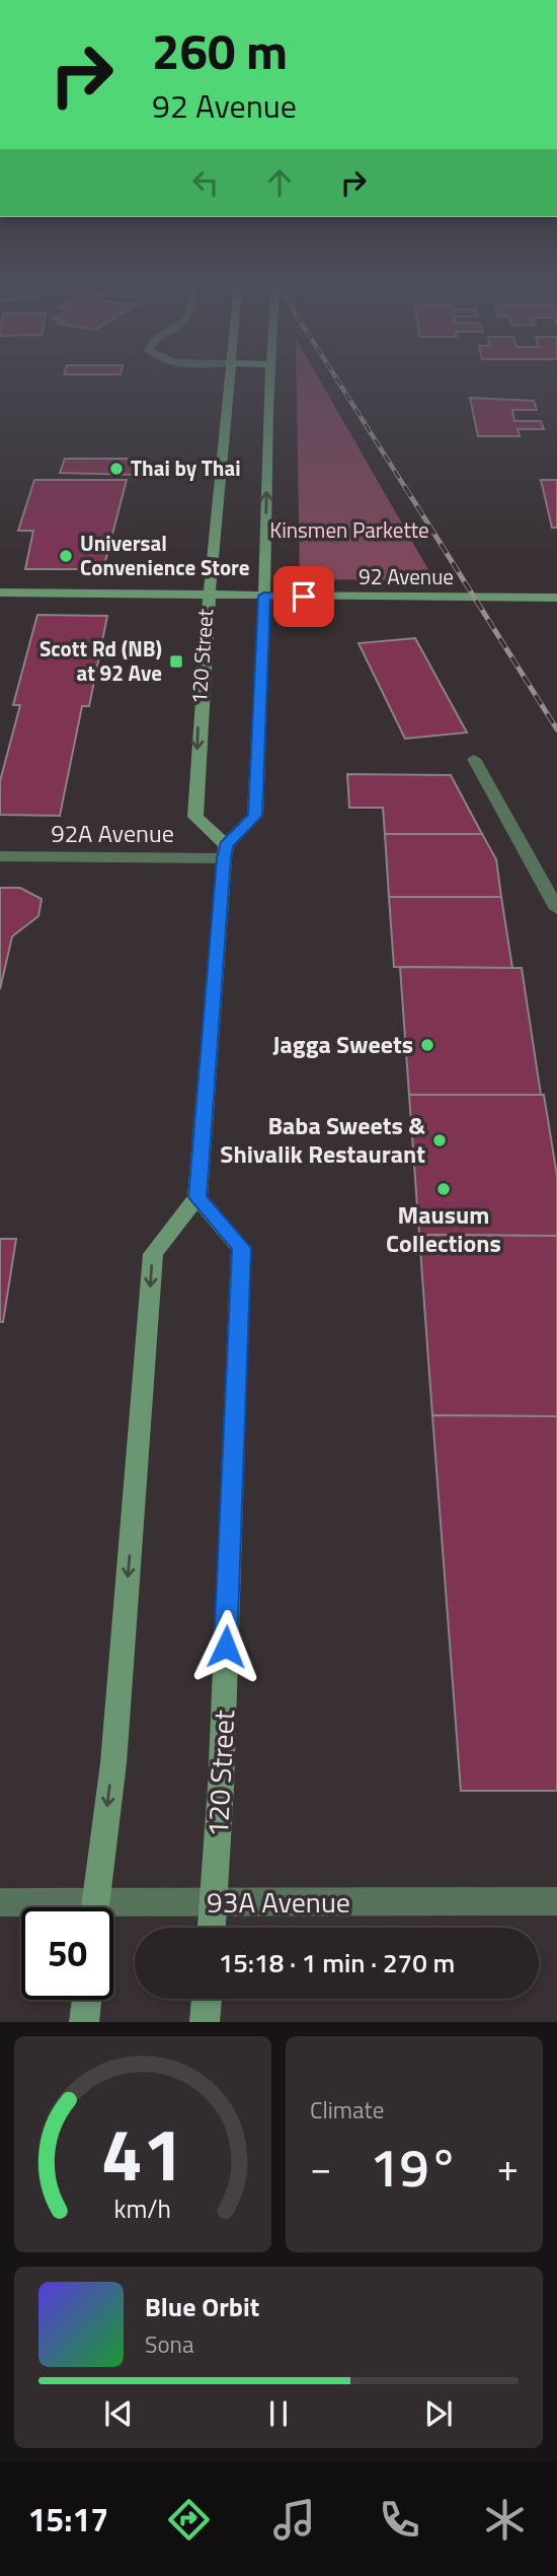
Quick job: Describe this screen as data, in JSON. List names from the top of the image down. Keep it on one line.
{"streets":{"main road":["92 Avenue","120 Street"],"street":["92A Avenue","93A Avenue"]},"crossings":[["92 Avenue","120 Street"],["120 Street","92A Avenue"],["120 Street","93A Avenue"]],"parks":["Kinsmen Parkette"],"places":{"other":["Thai by Thai","Universal Convenience Store","Jagga Sweets","Baba Sweets & Shivalik Restaurant","Mausum Collections"],"transit":["Scott Rd (NB) at 92 Ave"]},"page":{"turn":["260 m","92 Avenue"],"limit":"50","trip":"15:18 · 1 min · 270 m","tile":"Climate","heat":["−","19°","+"],"song":["Blue Orbit","Sona"],"tabs":"15:17","gauge":["41","km/h"]}}
